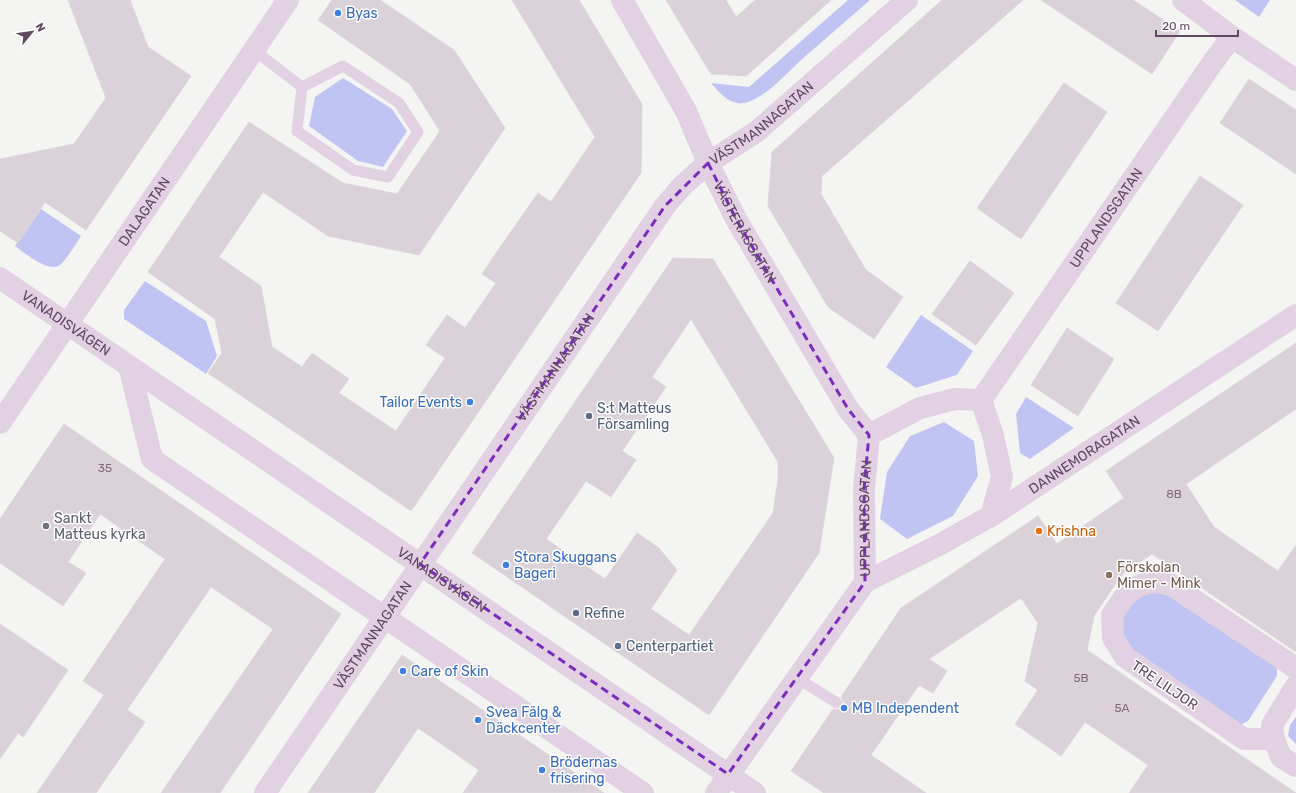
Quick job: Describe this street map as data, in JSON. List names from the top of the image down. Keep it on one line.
{"streets":{"street":["VÄSTMANNAGATAN","DALAGATAN","UPPLANDSGATAN","VÄSTERÅSGATAN","VANADISVÄGEN","DANNEMORAGATAN","TRE LILJOR"]},"crossings":[["VÄSTMANNAGATAN","VÄSTERÅSGATAN"],["VÄSTMANNAGATAN","VANADISVÄGEN"],["DALAGATAN","VANADISVÄGEN"],["UPPLANDSGATAN","VÄSTERÅSGATAN"],["UPPLANDSGATAN","VANADISVÄGEN"],["UPPLANDSGATAN","DANNEMORAGATAN"]],"places":["Byas","Tailor Events","S:t Matteus Församling","Sankt Matteus kyrka","Krishna","Stora Skuggans Bageri","Förskolan Mimer - Mink","Refine","Centerpartiet","Care of Skin","MB Independent","Svea Fälg & Däckcenter","Brödernas frisering"],"house_numbers":["35","8B","5B","5A"],"scale_bar":"20 m","north":"top right"}
